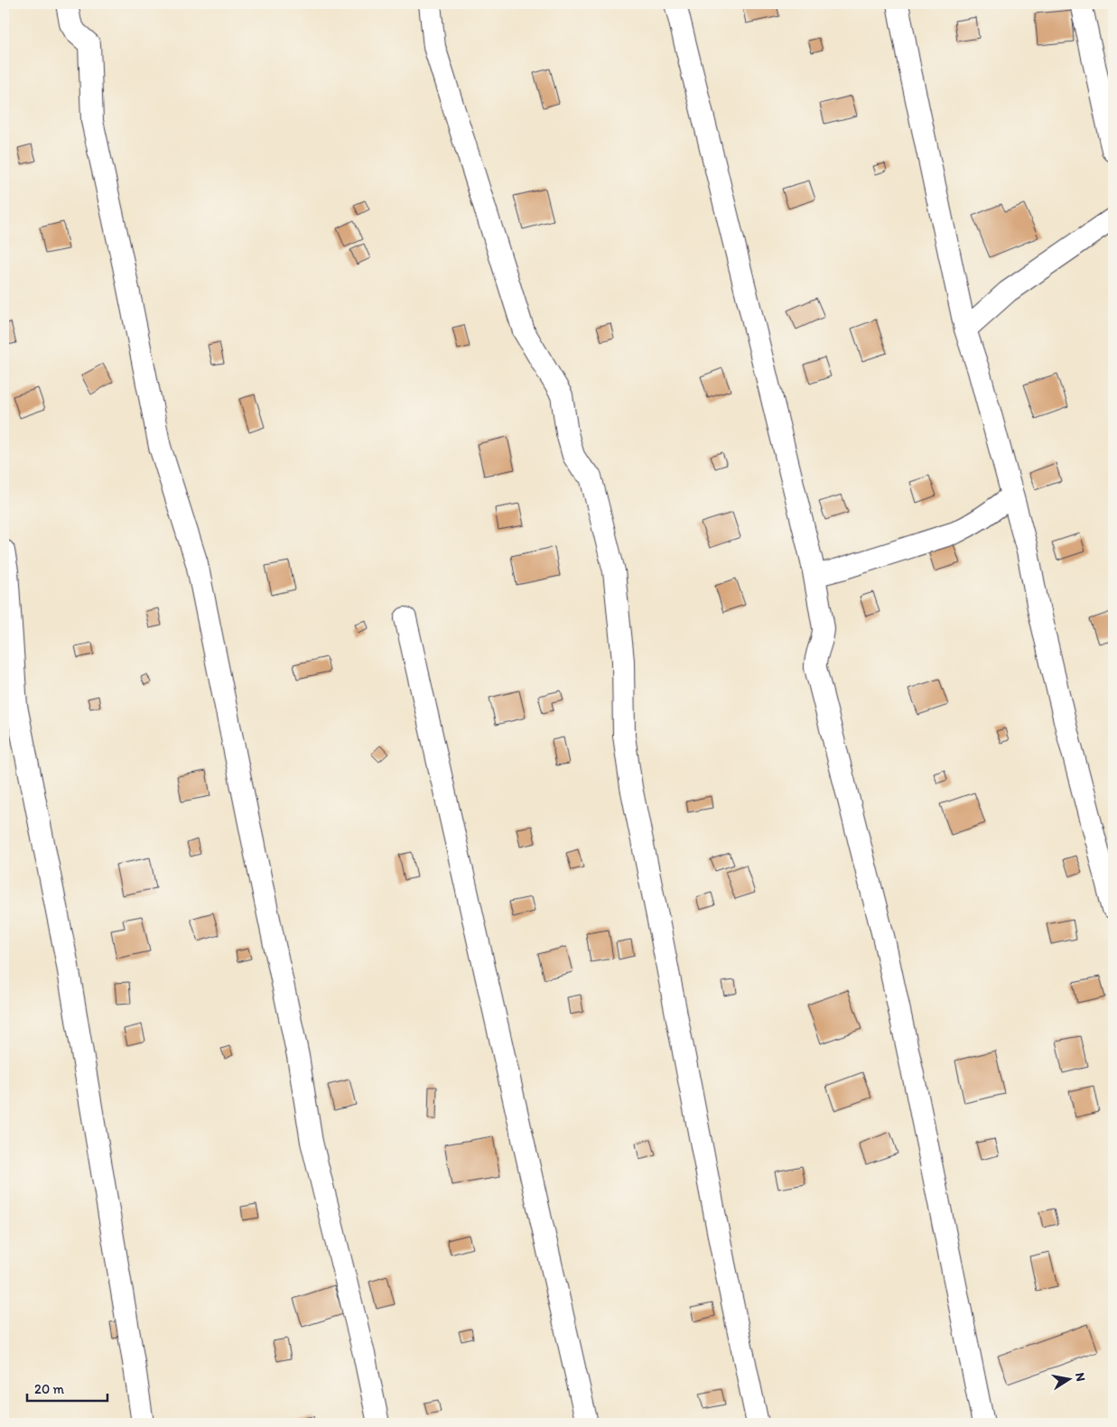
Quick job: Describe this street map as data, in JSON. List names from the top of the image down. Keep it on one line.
{"scale_bar":"20 m","north":"right"}
